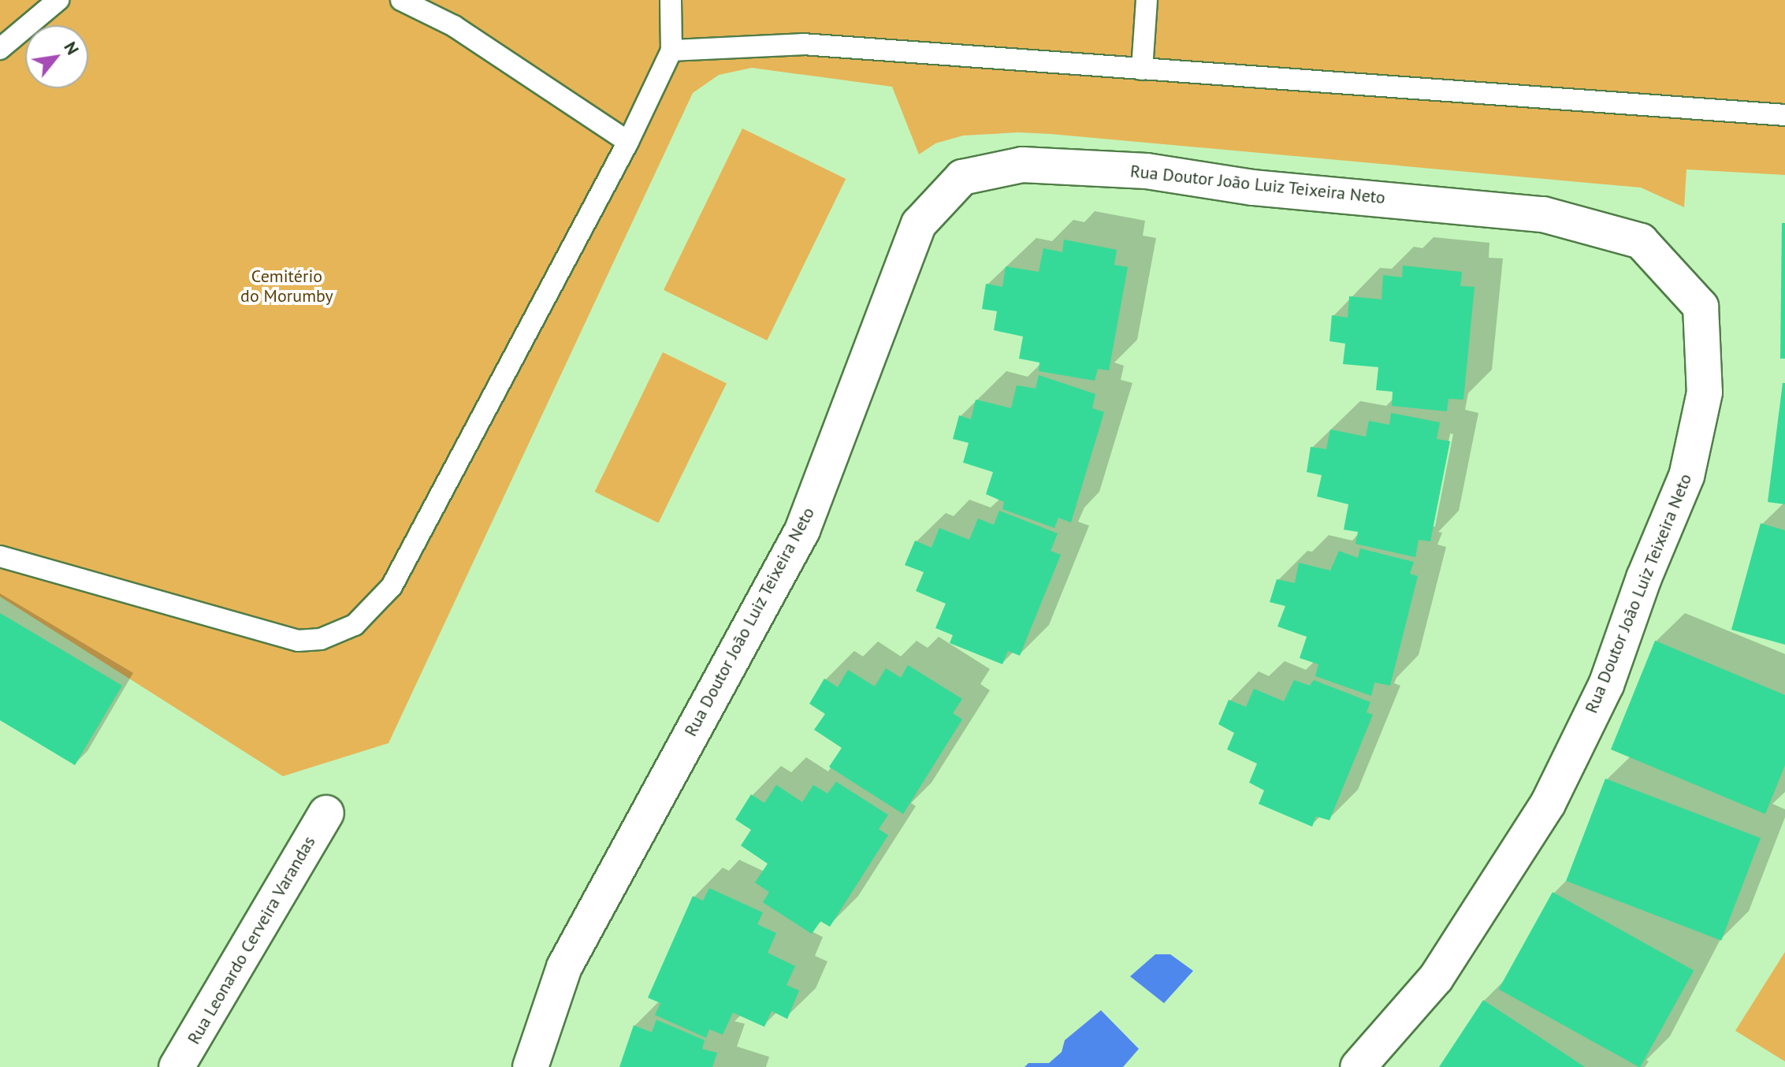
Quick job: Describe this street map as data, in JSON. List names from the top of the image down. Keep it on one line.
{"streets":{"street":["Rua Doutor João Luiz Teixeira Neto","Rua Leonardo Cerveira Varandas"]},"parks":["Cemitério do Morumby"],"north":"top right"}
